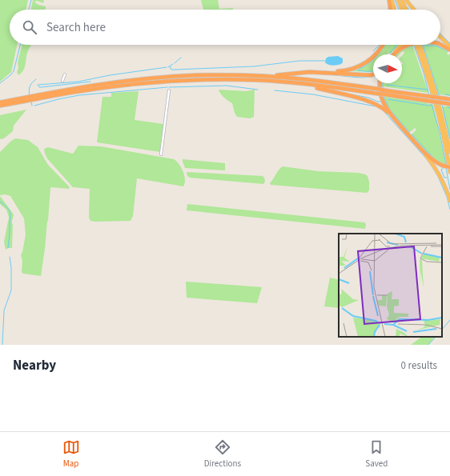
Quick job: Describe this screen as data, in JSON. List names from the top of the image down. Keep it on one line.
{"north":"right","page":{"search":"Search here","heading":["Nearby","0 results"],"nav":["Map","Directions","Saved"]}}
